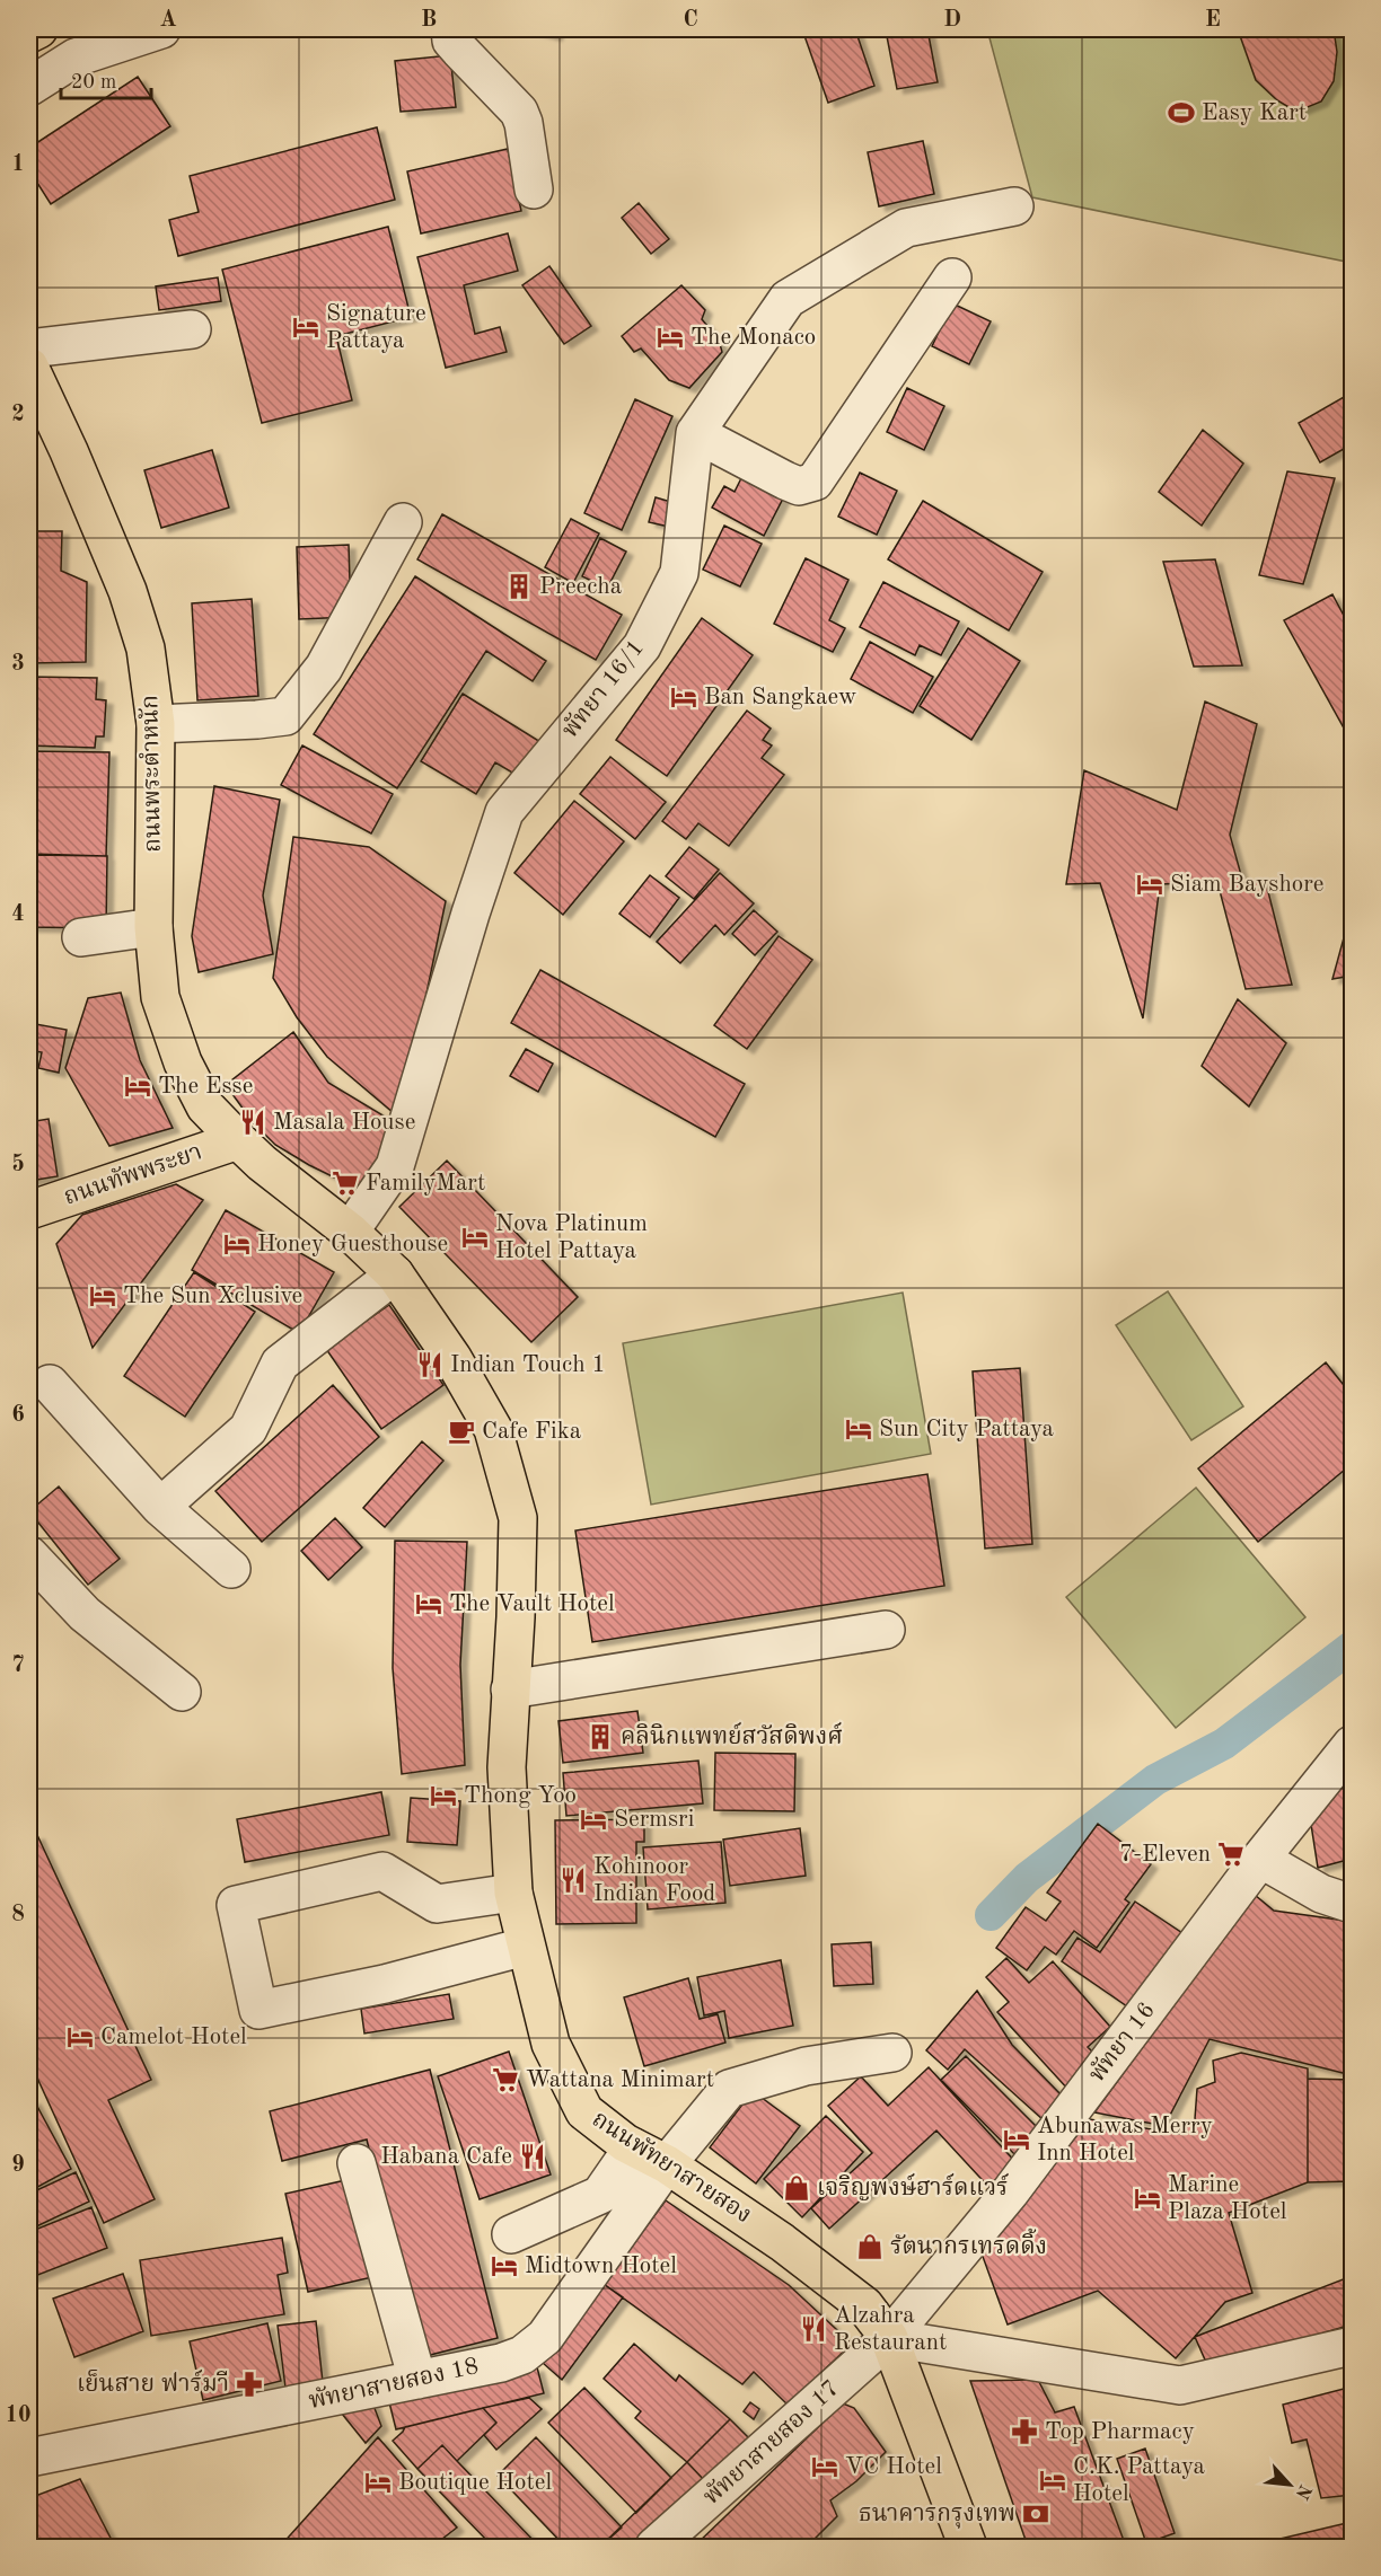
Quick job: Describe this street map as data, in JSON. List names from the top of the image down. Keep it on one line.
{"streets":{"main road":["ถนนพระตำหนัก","ถนนทัพพระยา","ถนนพัทยาสายสอง"],"street":["พัทยา 16/1","พัทยา 16","พัทยาสายสอง 18","พัทยาสายสอง 17"]},"crossings":[["พัทยา 16/1","ถนนพัทยาสายสอง"],["ถนนพระตำหนัก","ถนนทัพพระยา"],["ถนนพระตำหนัก","ถนนพัทยาสายสอง"],["ถนนทัพพระยา","ถนนพัทยาสายสอง"],["พัทยา 16","ถนนพัทยาสายสอง"],["พัทยา 16","พัทยาสายสอง 17"],["ถนนพัทยาสายสอง","พัทยาสายสอง 18"],["ถนนพัทยาสายสอง","พัทยาสายสอง 17"]],"places":{"sports":["Easy Kart"],"hotel":["Signature Pattaya","The Monaco","Ban Sangkaew","Siam Bayshore","The Esse","Nova Platinum Hotel Pattaya","Honey Guesthouse","The Sun Xclusive","Sun City Pattaya","The Vault Hotel","Thong Yoo","Sermsri","Camelot Hotel","Abunawas Merry Inn Hotel","Marine Plaza Hotel","Midtown Hotel","VC Hotel","C.K. Pattaya Hotel","Boutique Hotel"],"building":["Preecha","คลินิกแพทย์สวัสดิพงศ์"],"restaurant":["Masala House","Indian Touch 1","Kohinoor Indian Food","Habana Cafe","Alzahra Restaurant"],"supermarket":["FamilyMart","7-Eleven","Wattana Minimart"],"cafe":["Cafe Fika"],"shop":["เจริญพงษ์ฮาร์ดแวร์","รัตนากรเทรดดิ้ง"],"pharmacy":["เย็นสาย ฟาร์มาี","Top Pharmacy"],"bank":["ธนาคารกรุงเทพ"]},"scale_bar":"20 m","north":"bottom right","grid":{"columns":["A","B","C","D","E"],"rows":["1","2","3","4","5","6","7","8","9","10"]}}
